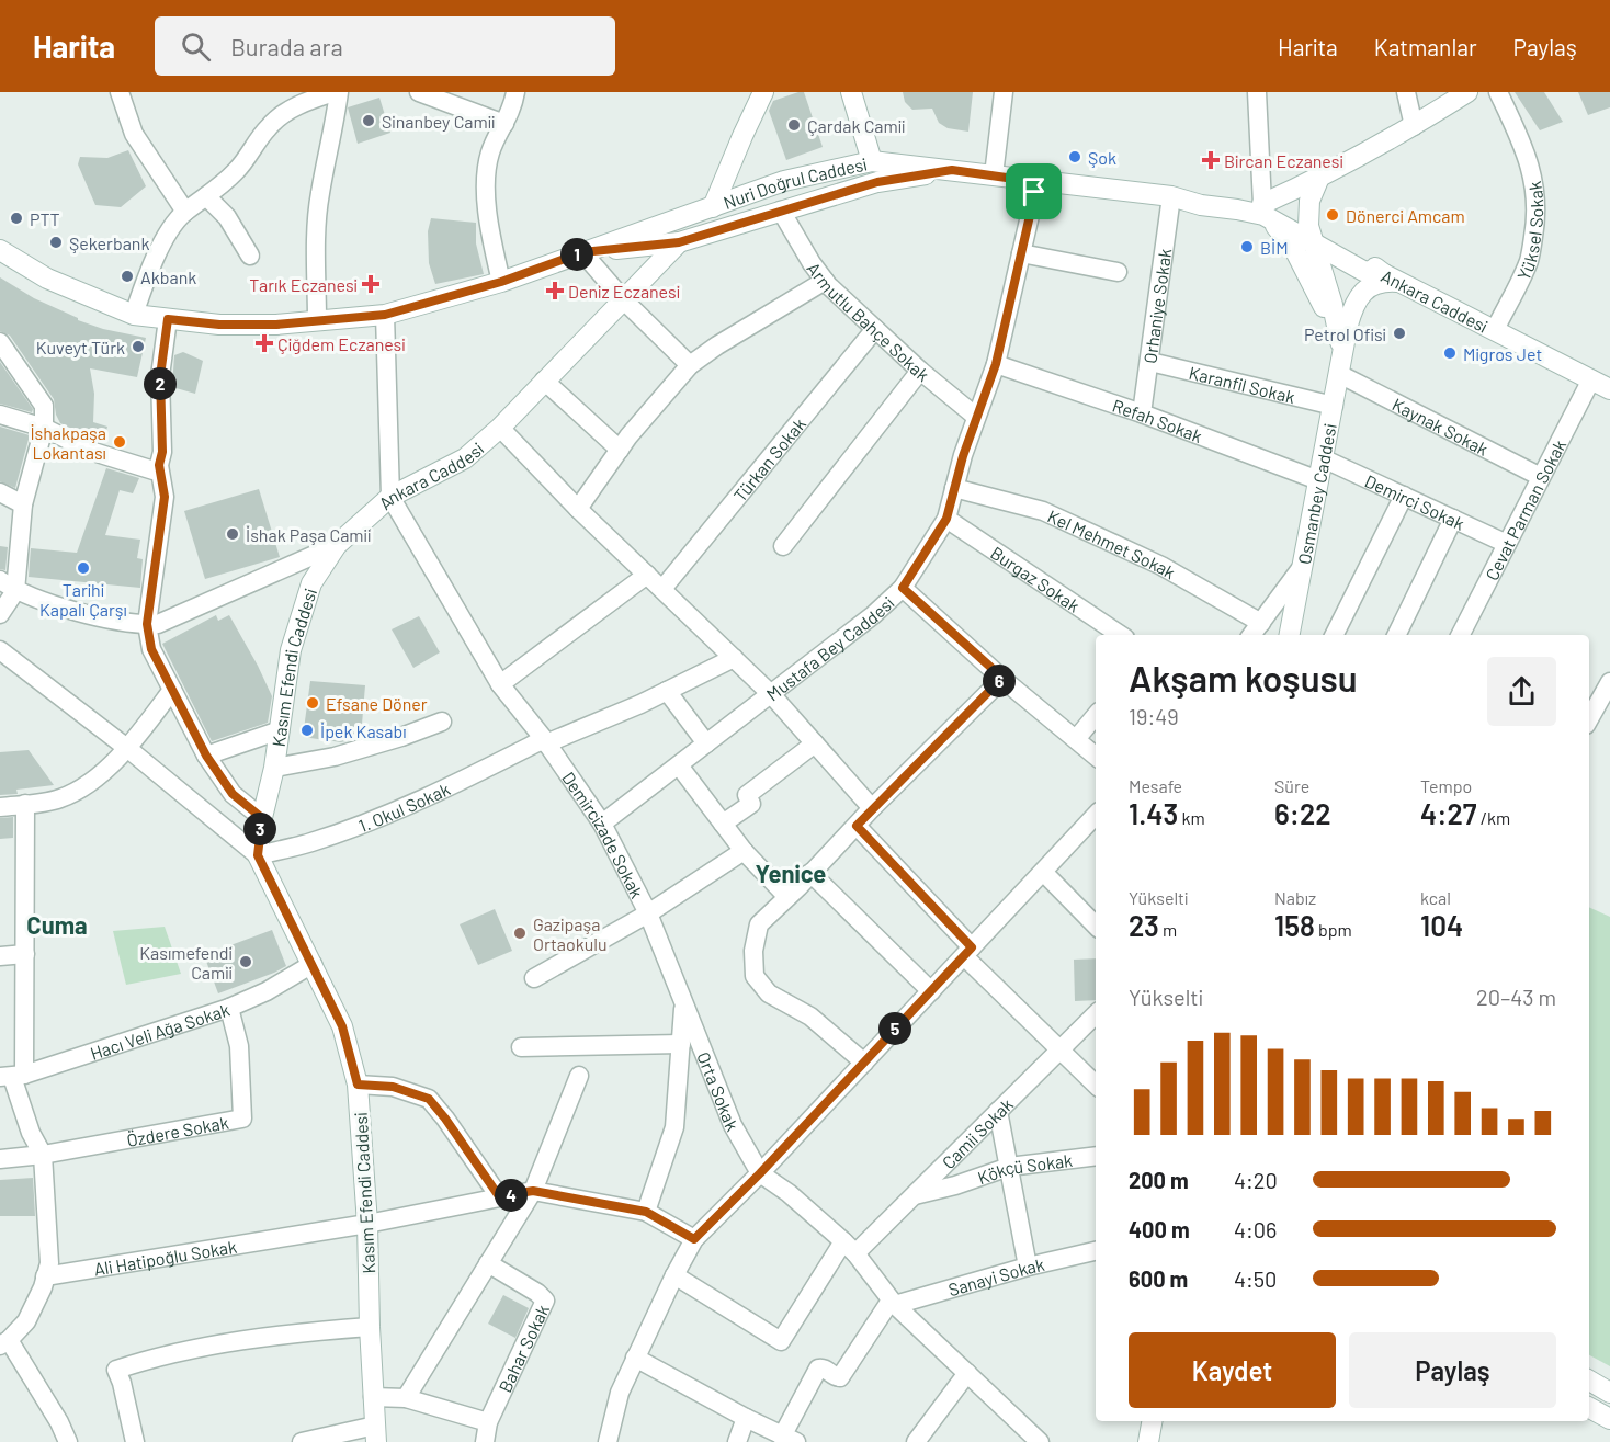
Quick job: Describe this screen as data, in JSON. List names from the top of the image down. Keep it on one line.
{"streets":{"street":["Nuri Doğrul Caddesi","Yüksel Sokak","Ankara Caddesi","Orhaniye Sokak","Armutlu Bahçe Sokak","Karanfil Sokak","Refah Sokak","Kaynak Sokak","Türkan Sokak","Osmanbey Caddesi","Demirci Sokak","Cevat Parman Sokak","Kel Mehmet Sokak","Burgaz Sokak","Mustafa Bey Caddesi","Kasım Efendi Caddesi","1. Okul Sokak","Demircizade Sokak","Hacı Veli Ağa Sokak","Orta Sokak","Özdere Sokak","Camii Sokak","Kökçü Sokak","Ali Hatipoğlu Sokak","Sanayi Sokak","Bahar Sokak"]},"crossings":[["Nuri Doğrul Caddesi","Ankara Caddesi"],["Nuri Doğrul Caddesi","Armutlu Bahçe Sokak"],["Yüksel Sokak","Ankara Caddesi"],["Ankara Caddesi","Orhaniye Sokak"],["Ankara Caddesi","Cevat Parman Sokak"],["Ankara Caddesi","Mustafa Bey Caddesi"],["Ankara Caddesi","Kasım Efendi Caddesi"],["Ankara Caddesi","Demircizade Sokak"],["Orhaniye Sokak","Karanfil Sokak"],["Orhaniye Sokak","Refah Sokak"],["Armutlu Bahçe Sokak","Türkan Sokak"],["Armutlu Bahçe Sokak","Mustafa Bey Caddesi"],["Karanfil Sokak","Osmanbey Caddesi"],["Refah Sokak","Osmanbey Caddesi"],["Refah Sokak","Mustafa Bey Caddesi"],["Kaynak Sokak","Osmanbey Caddesi"],["Kaynak Sokak","Cevat Parman Sokak"],["Osmanbey Caddesi","Demirci Sokak"],["Demirci Sokak","Cevat Parman Sokak"],["Kel Mehmet Sokak","Mustafa Bey Caddesi"],["Burgaz Sokak","Mustafa Bey Caddesi"],["Mustafa Bey Caddesi","Demircizade Sokak"],["Kasım Efendi Caddesi","1. Okul Sokak"],["Kasım Efendi Caddesi","Hacı Veli Ağa Sokak"],["Kasım Efendi Caddesi","Ali Hatipoğlu Sokak"],["1. Okul Sokak","Demircizade Sokak"],["Demircizade Sokak","Orta Sokak"],["Demircizade Sokak","Ali Hatipoğlu Sokak"],["Hacı Veli Ağa Sokak","Özdere Sokak"],["Camii Sokak","Kökçü Sokak"]],"districts":["Yenice","Cuma"],"places":{"other":["Sinanbey Camii","Çardak Camii","Şok","Dönerci Amcam","PTT","Şekerbank","BİM","Akbank","Petrol Ofisi","Kuveyt Türk","Migros Jet","İshakpaşa Lokantası","İshak Paşa Camii","Tarihi Kapalı Çarşı","Efsane Döner","İpek Kasabı","Gazipaşa Ortaokulu","Kasımefendi Camii"],"health":["Bircan Eczanesi","Tarık Eczanesi","Deniz Eczanesi","Çiğdem Eczanesi"]},"page":{"header":"Harita","search":"Burada ara","nav":["Harita","Katmanlar","Paylaş"],"pins":["1","2","6","3","5","4"],"heading":["Akşam koşusu","19:49"],"stats":[["Mesafe","1.43 km"],["Süre","6:22"],["Tempo","4:27 /km"],["Yükselti","23 m"],["Nabız","158 bpm"],["kcal","104"]],"chart":["Yükselti","20–43 m"],"list":[{"name":"200 m","note":"4:20"},{"name":"400 m","note":"4:06"},{"name":"600 m","note":"4:50"}],"buttons":["Kaydet","Paylaş"]}}
